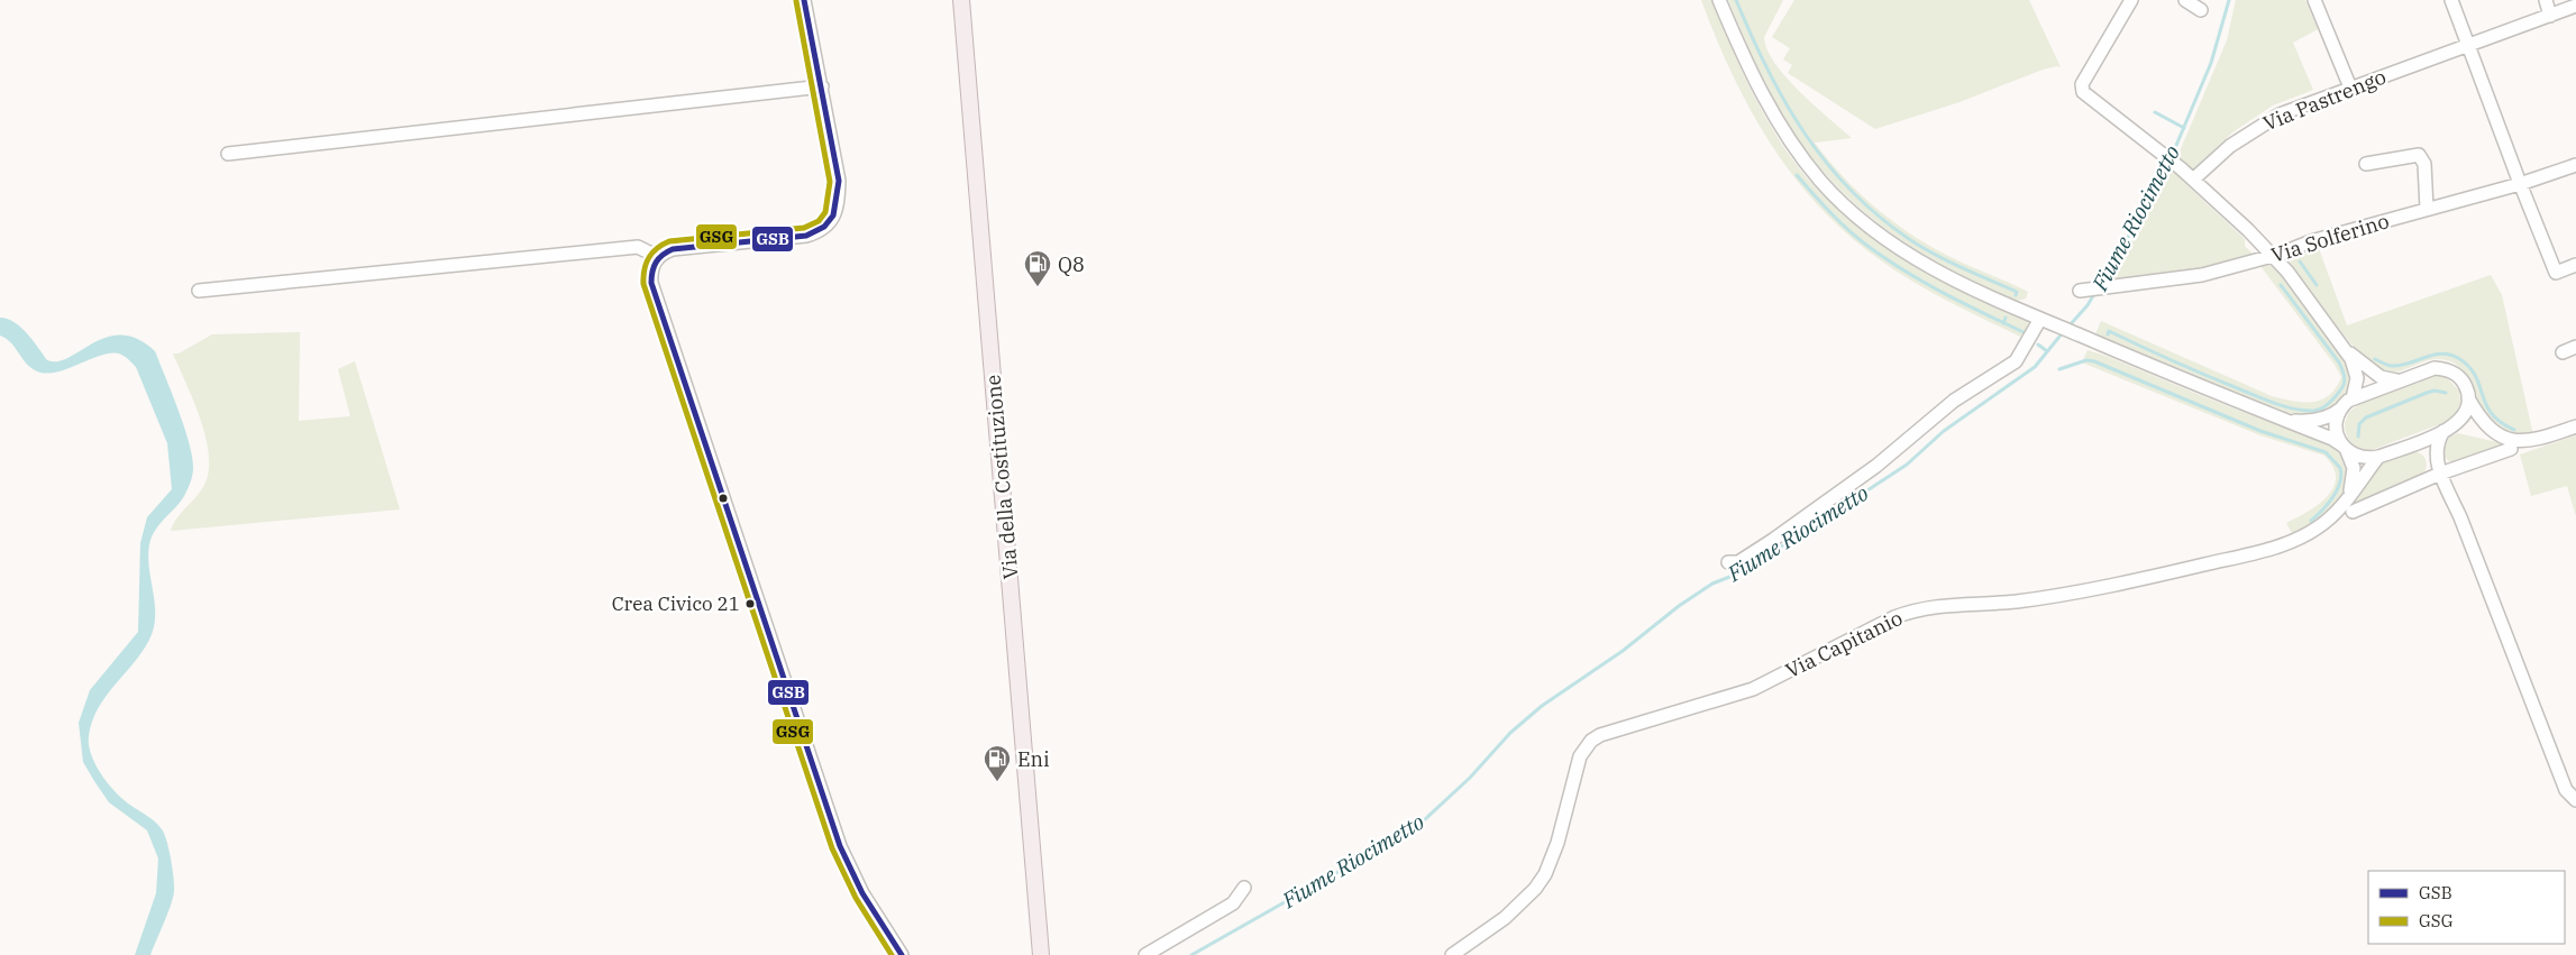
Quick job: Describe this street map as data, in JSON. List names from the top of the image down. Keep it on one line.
{"streets":{"main road":["Via della Costituzione"],"street":["Via Pastrengo","Via Solferino","Via Capitanio"]},"water":["Fiume Riocimetto"],"places":{"fuel station":["Q8","Eni"],"other":["Crea Civico 21"]},"lines":["transit line GSB","transit line GSG"],"legend":["GSB","GSG"]}
